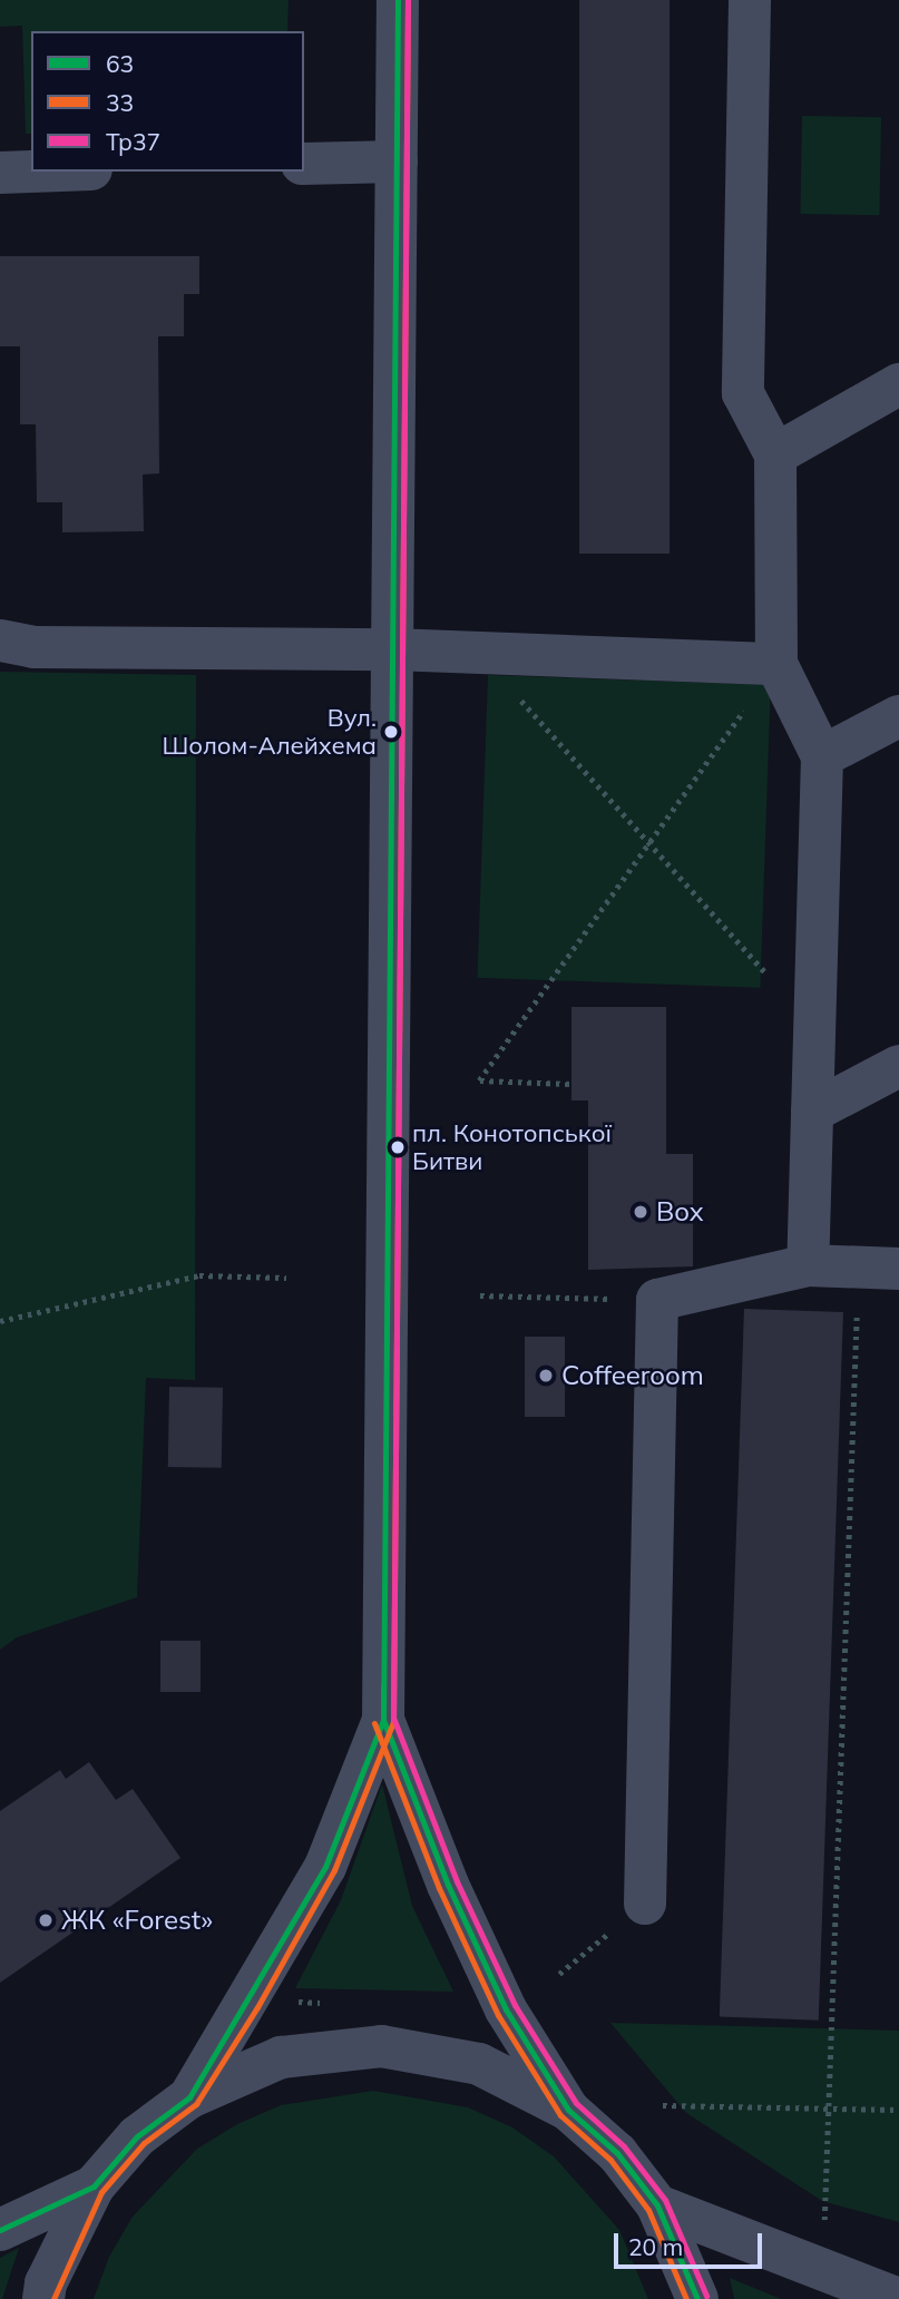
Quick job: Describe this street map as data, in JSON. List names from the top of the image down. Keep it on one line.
{"places":["Вул. Шолом-Алейхема","пл. Конотопської Битви","Box","Coffeeroom","ЖК «Forest»"],"lines":["transit line 63","transit line 33","transit line Тр37"],"legend":["63","33","Тр37"],"scale_bar":"20 m"}
